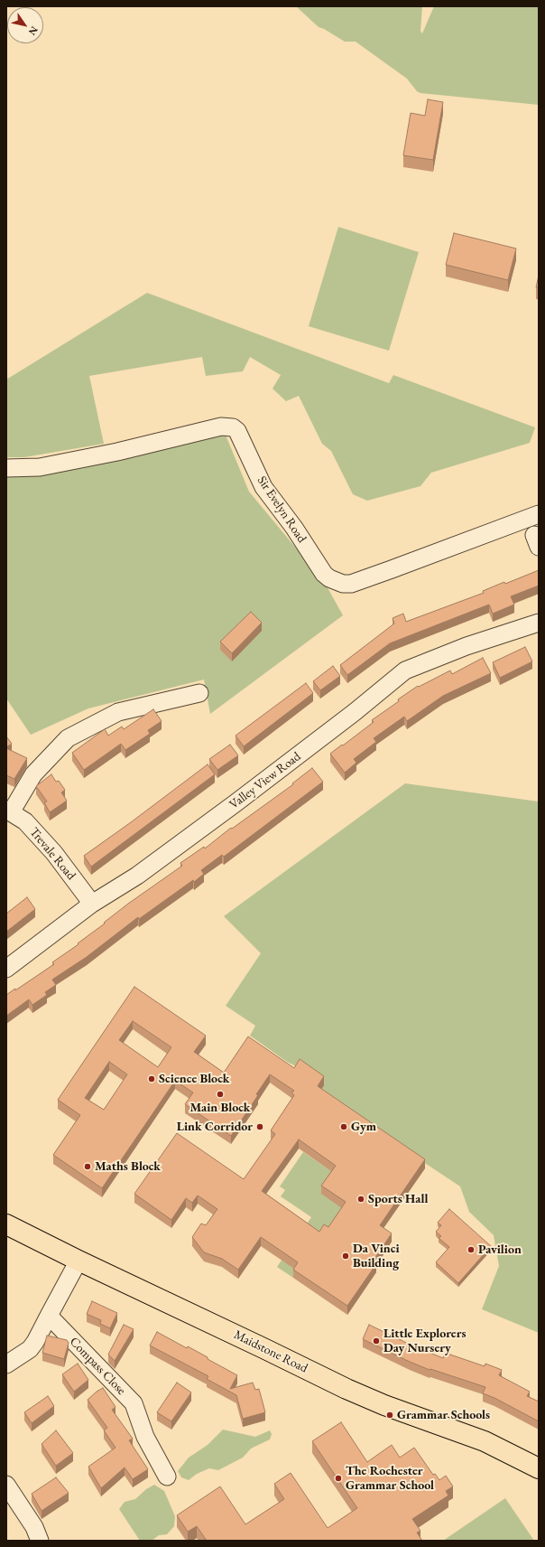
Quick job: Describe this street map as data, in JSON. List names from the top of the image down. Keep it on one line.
{"streets":{"main road":["Maidstone Road"],"street":["Sir Evelyn Road","Valley View Road","Trevale Road","Compass Close"]},"crossings":[["Valley View Road","Trevale Road"]],"places":["Science Block","Main Block","Link Corridor","Gym","Maths Block","Sports Hall","Pavilion","Da Vinci Building","Little Explorers Day Nursery","Grammar Schools","The Rochester Grammar School"],"north":"bottom right"}
